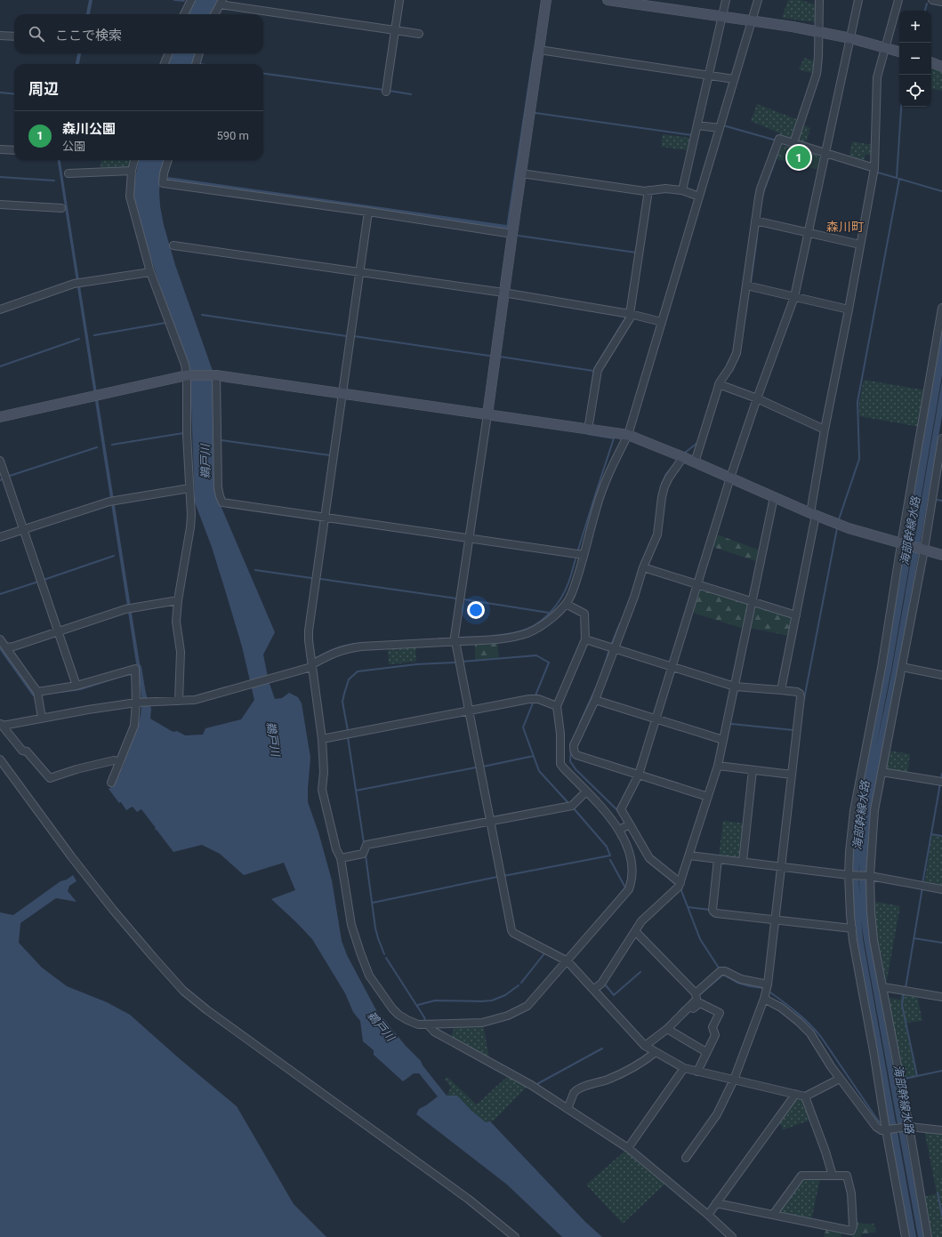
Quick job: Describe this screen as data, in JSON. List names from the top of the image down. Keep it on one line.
{"districts":["森川町"],"water":["鵜戸川","海部幹線水路"],"page":{"map_buttons":["+","−"],"search":"ここで検索","heading":"周辺","list":[{"mark":"1","name":"森川公園","note":"公園","value":"590 m"}],"pins":"1"}}
